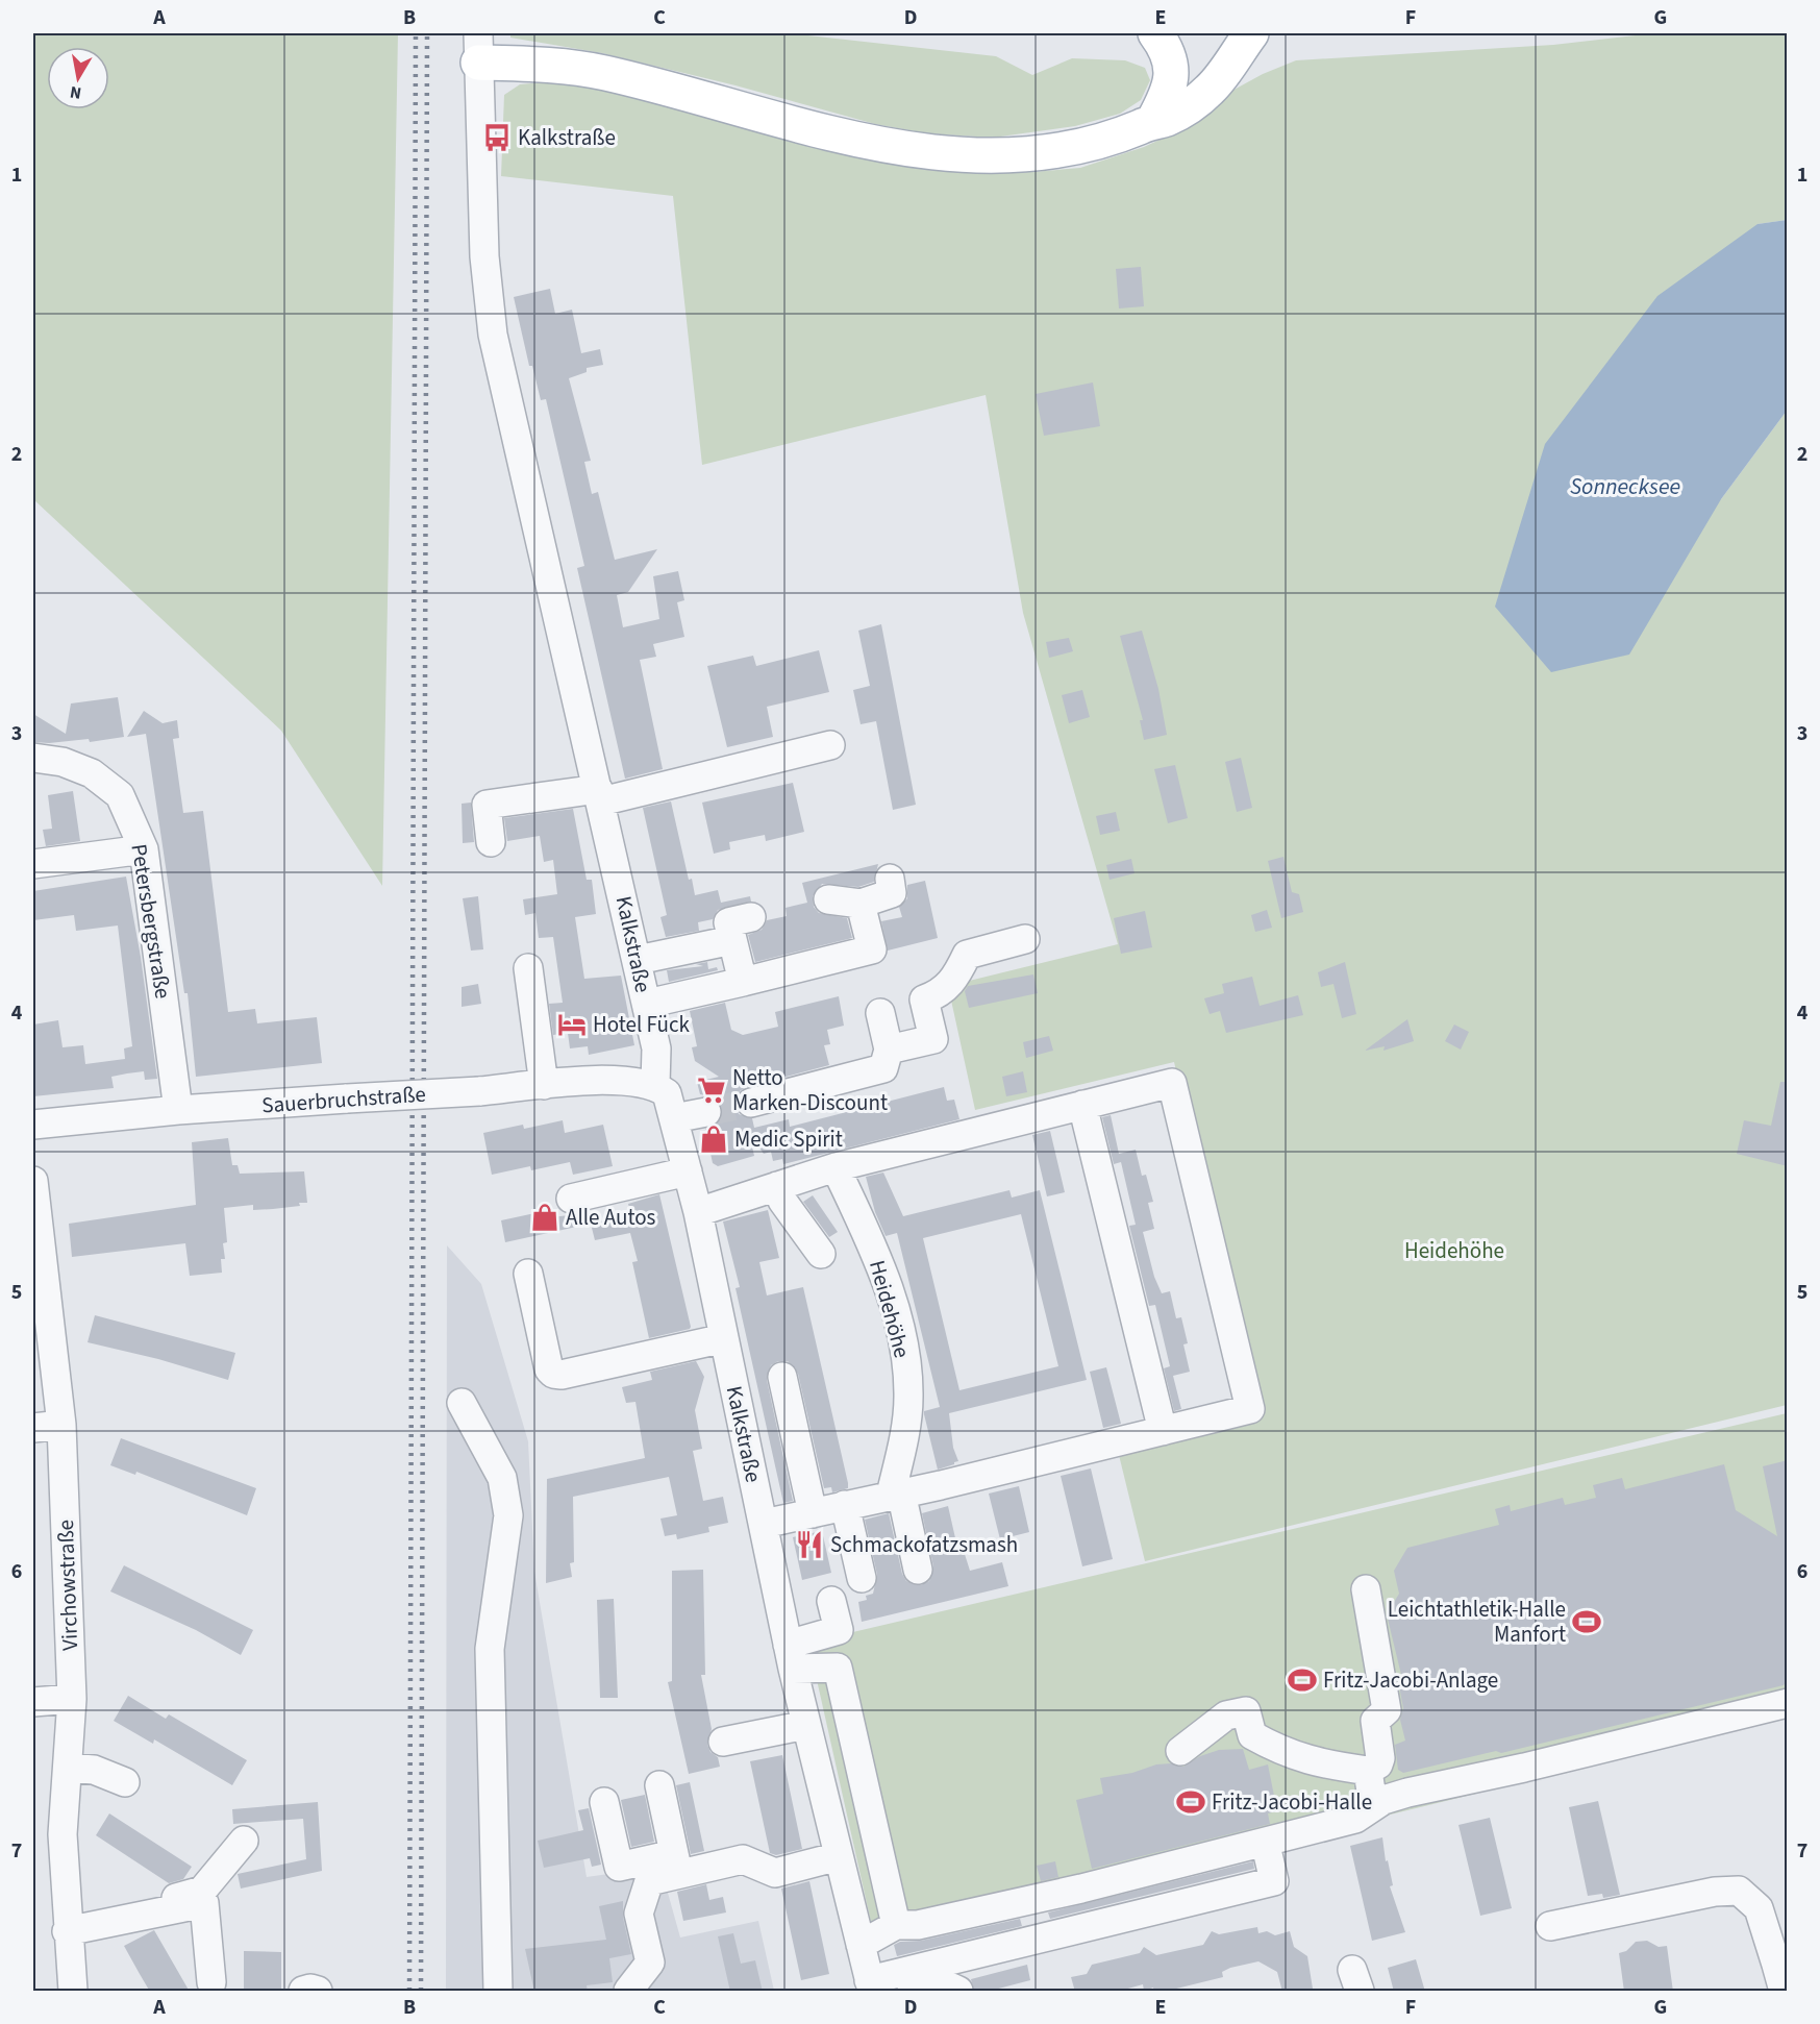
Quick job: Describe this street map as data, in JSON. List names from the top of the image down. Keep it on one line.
{"streets":{"street":["Petersbergstraße","Kalkstraße","Sauerbruchstraße","Heidehöhe","Virchowstraße"]},"crossings":[["Petersbergstraße","Sauerbruchstraße"],["Kalkstraße","Sauerbruchstraße"]],"water":["Sonnecksee"],"parks":["Heidehöhe"],"places":{"bus stop":["Kalkstraße"],"hotel":["Hotel Fück"],"supermarket":["Netto Marken-Discount"],"shop":["Medic Spirit","Alle Autos"],"restaurant":["Schmackofatzsmash"],"sports":["Leichtathletik-Halle Manfort","Fritz-Jacobi-Anlage","Fritz-Jacobi-Halle"]},"north":"bottom","grid":{"columns":["A","B","C","D","E","F","G"],"rows":["1","2","3","4","5","6","7"]}}
